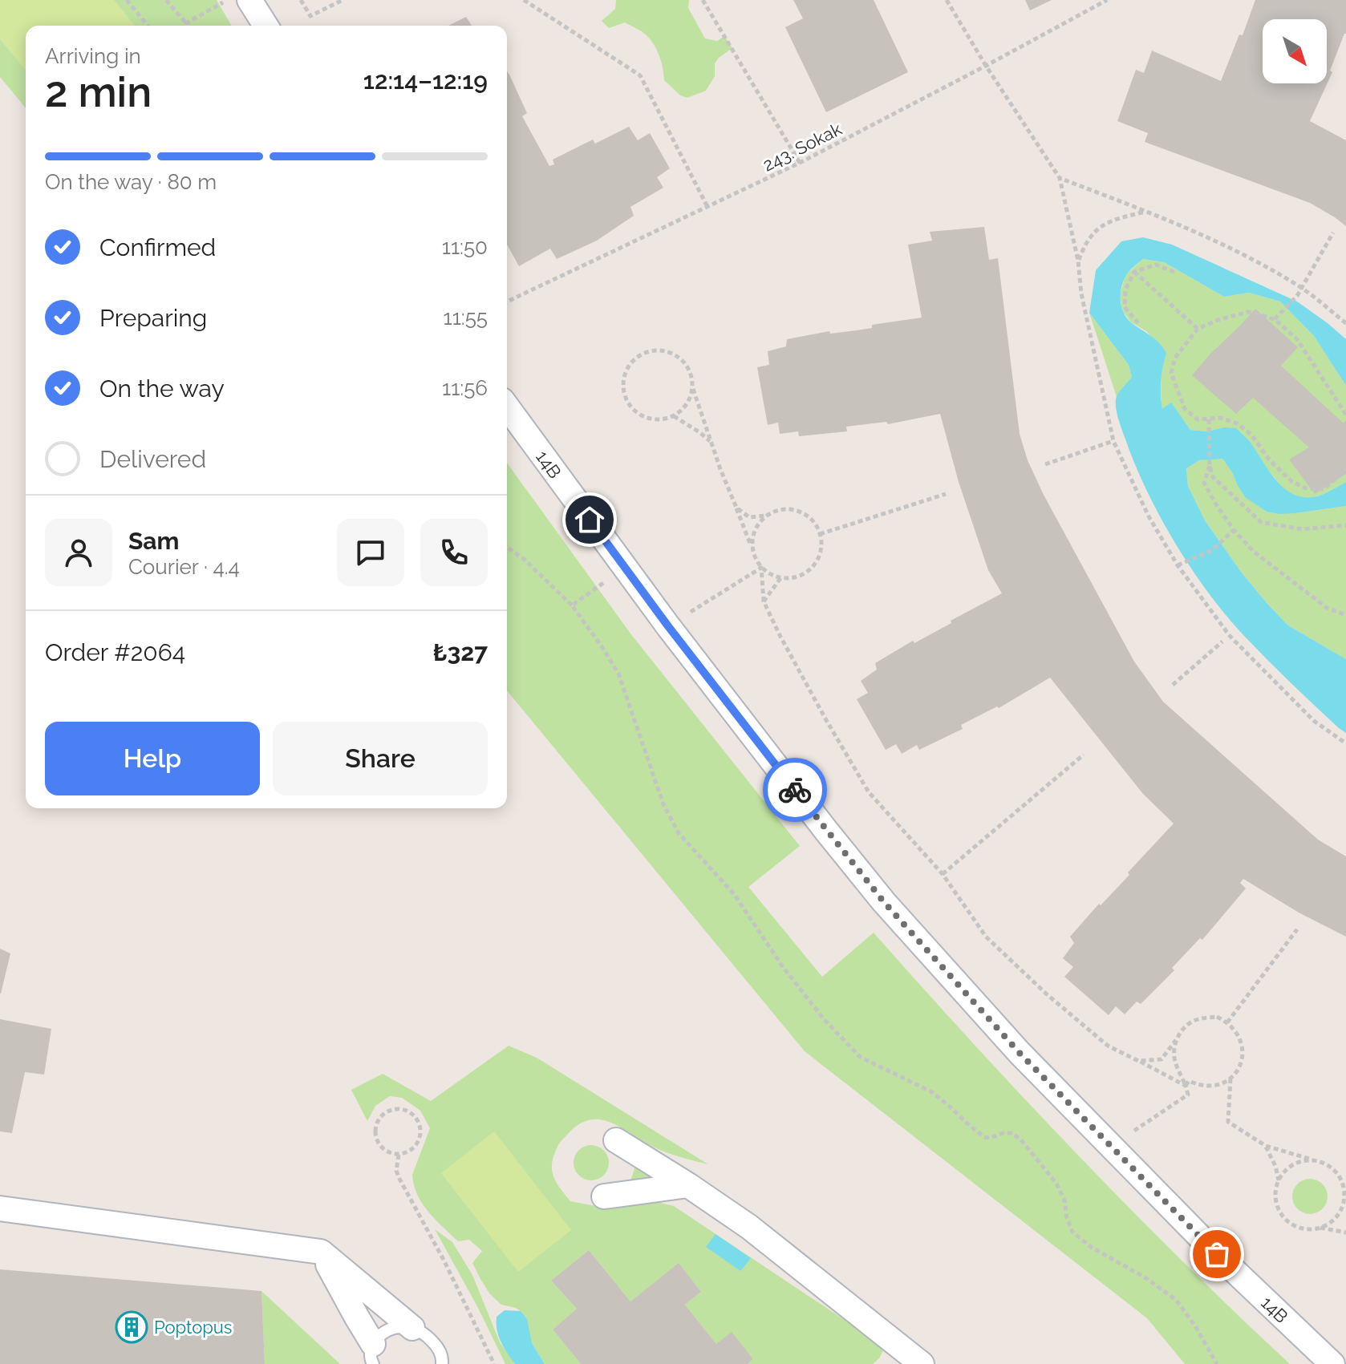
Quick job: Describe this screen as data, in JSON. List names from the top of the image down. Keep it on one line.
{"streets":{"street":["14B"],"path":["243. Sokak"]},"places":{"building":["Poptopus"]},"north":"bottom right","page":{"heading":["2 min","Arriving in","12:14–12:19"],"panel":["Sam","Courier · 4.4","Order #2064","₺327"],"bar":"On the way · 80 m","list":[["Confirmed","11:50"],["Preparing","11:55"],["On the way","11:56"],"Delivered"],"buttons":["Help","Share"]}}
